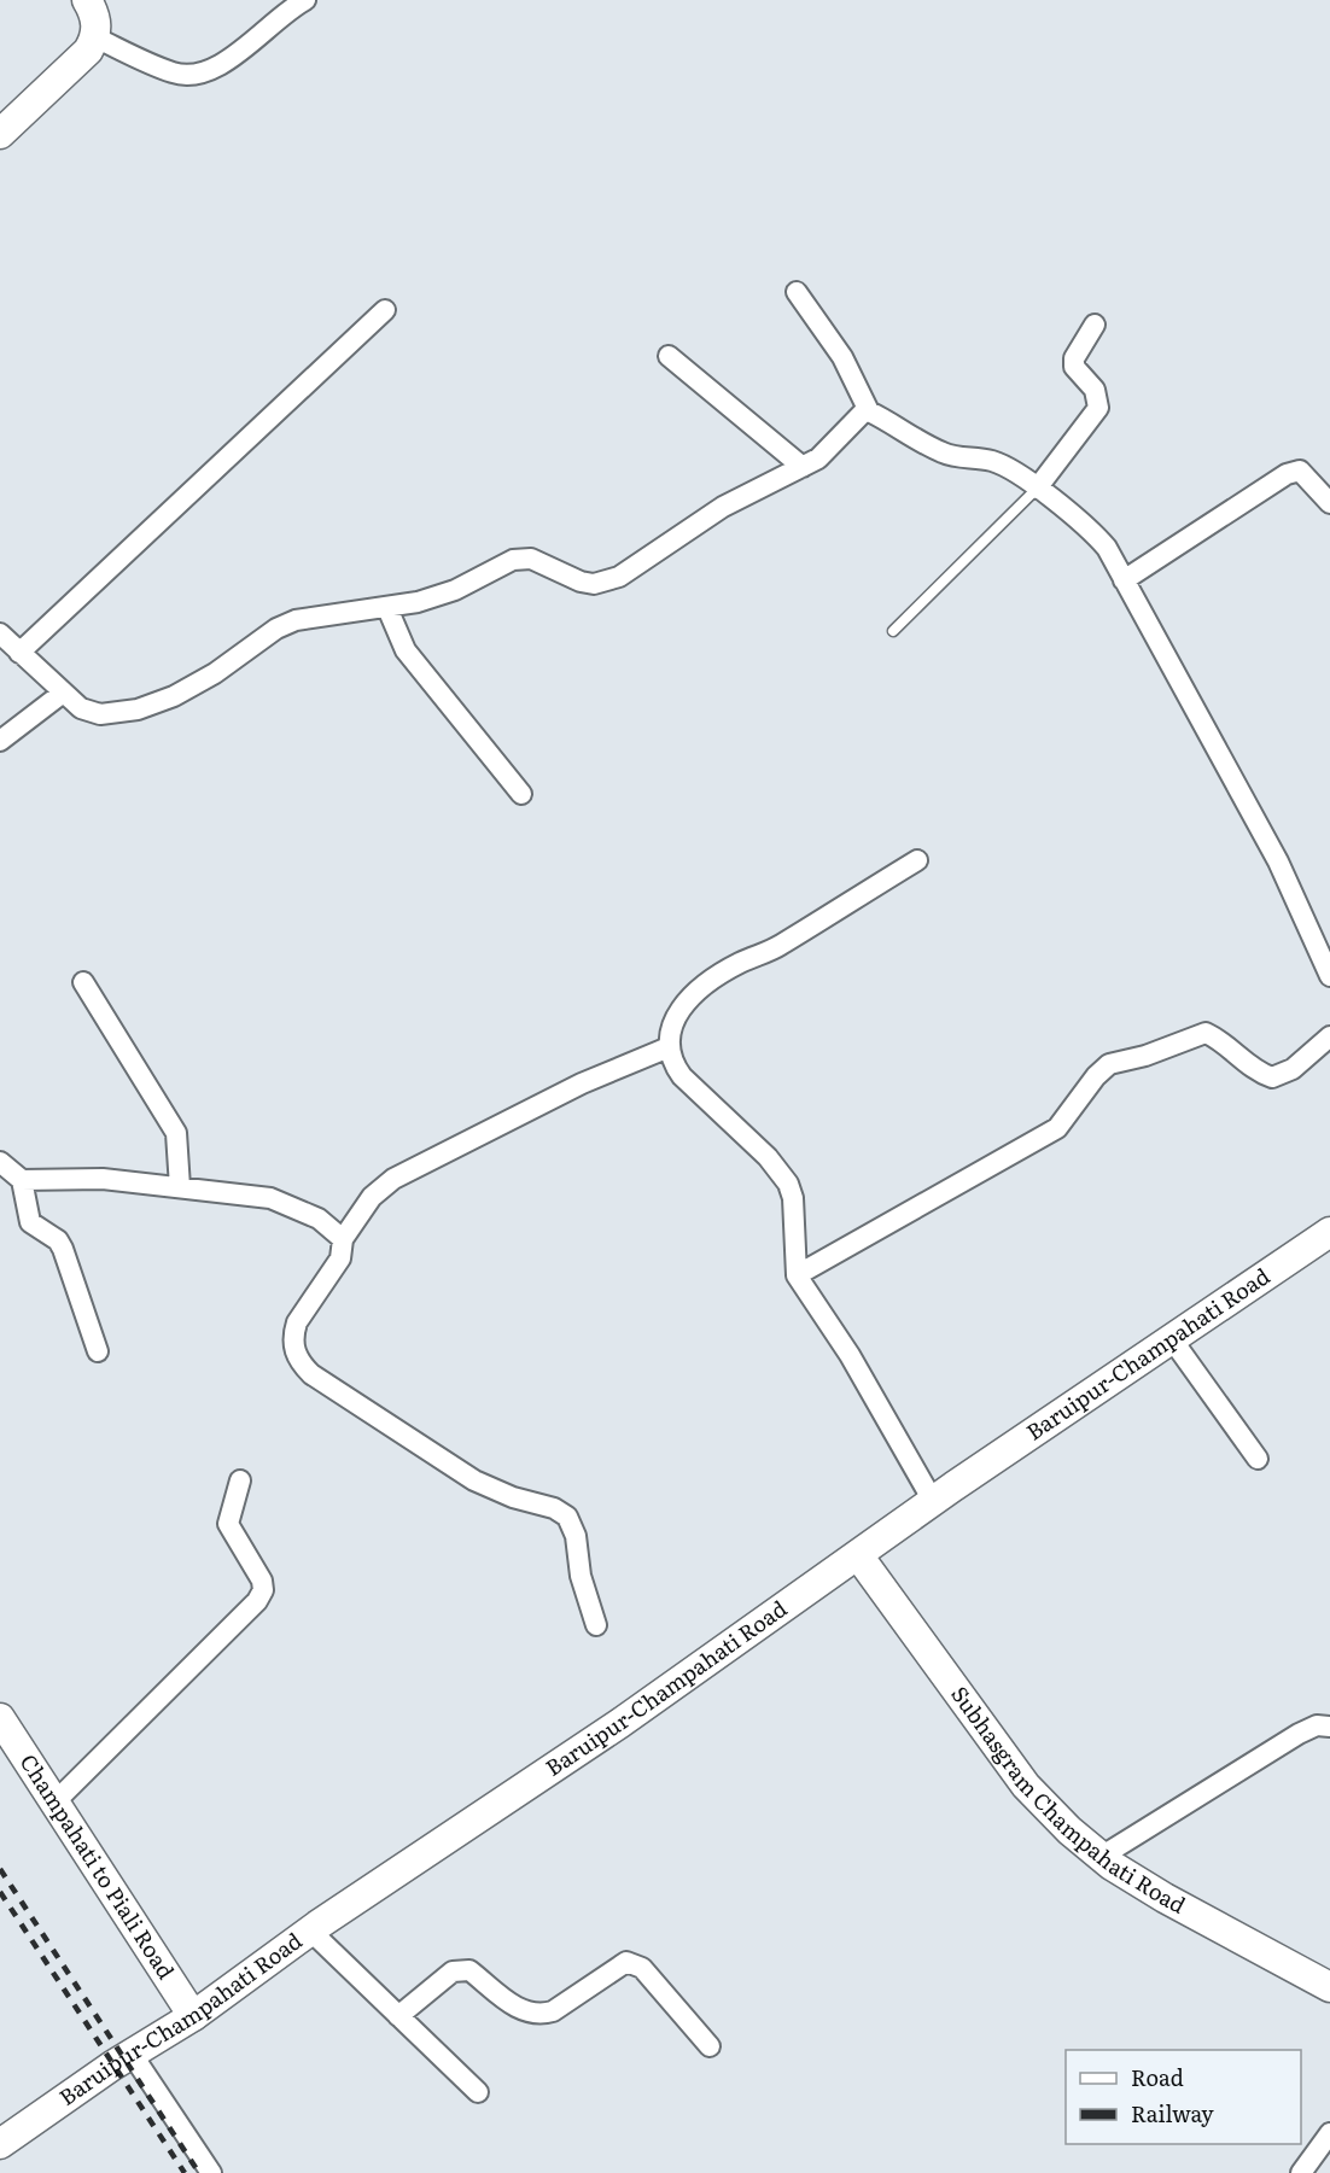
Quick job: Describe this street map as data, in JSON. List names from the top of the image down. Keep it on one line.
{"streets":{"main road":["Baruipur-Champahati Road","Subhasgram Champahati Road","Champahati to Piali Road"]},"crossings":[["Baruipur-Champahati Road","Subhasgram Champahati Road"],["Baruipur-Champahati Road","Champahati to Piali Road"]],"legend":["Road","Railway"]}
